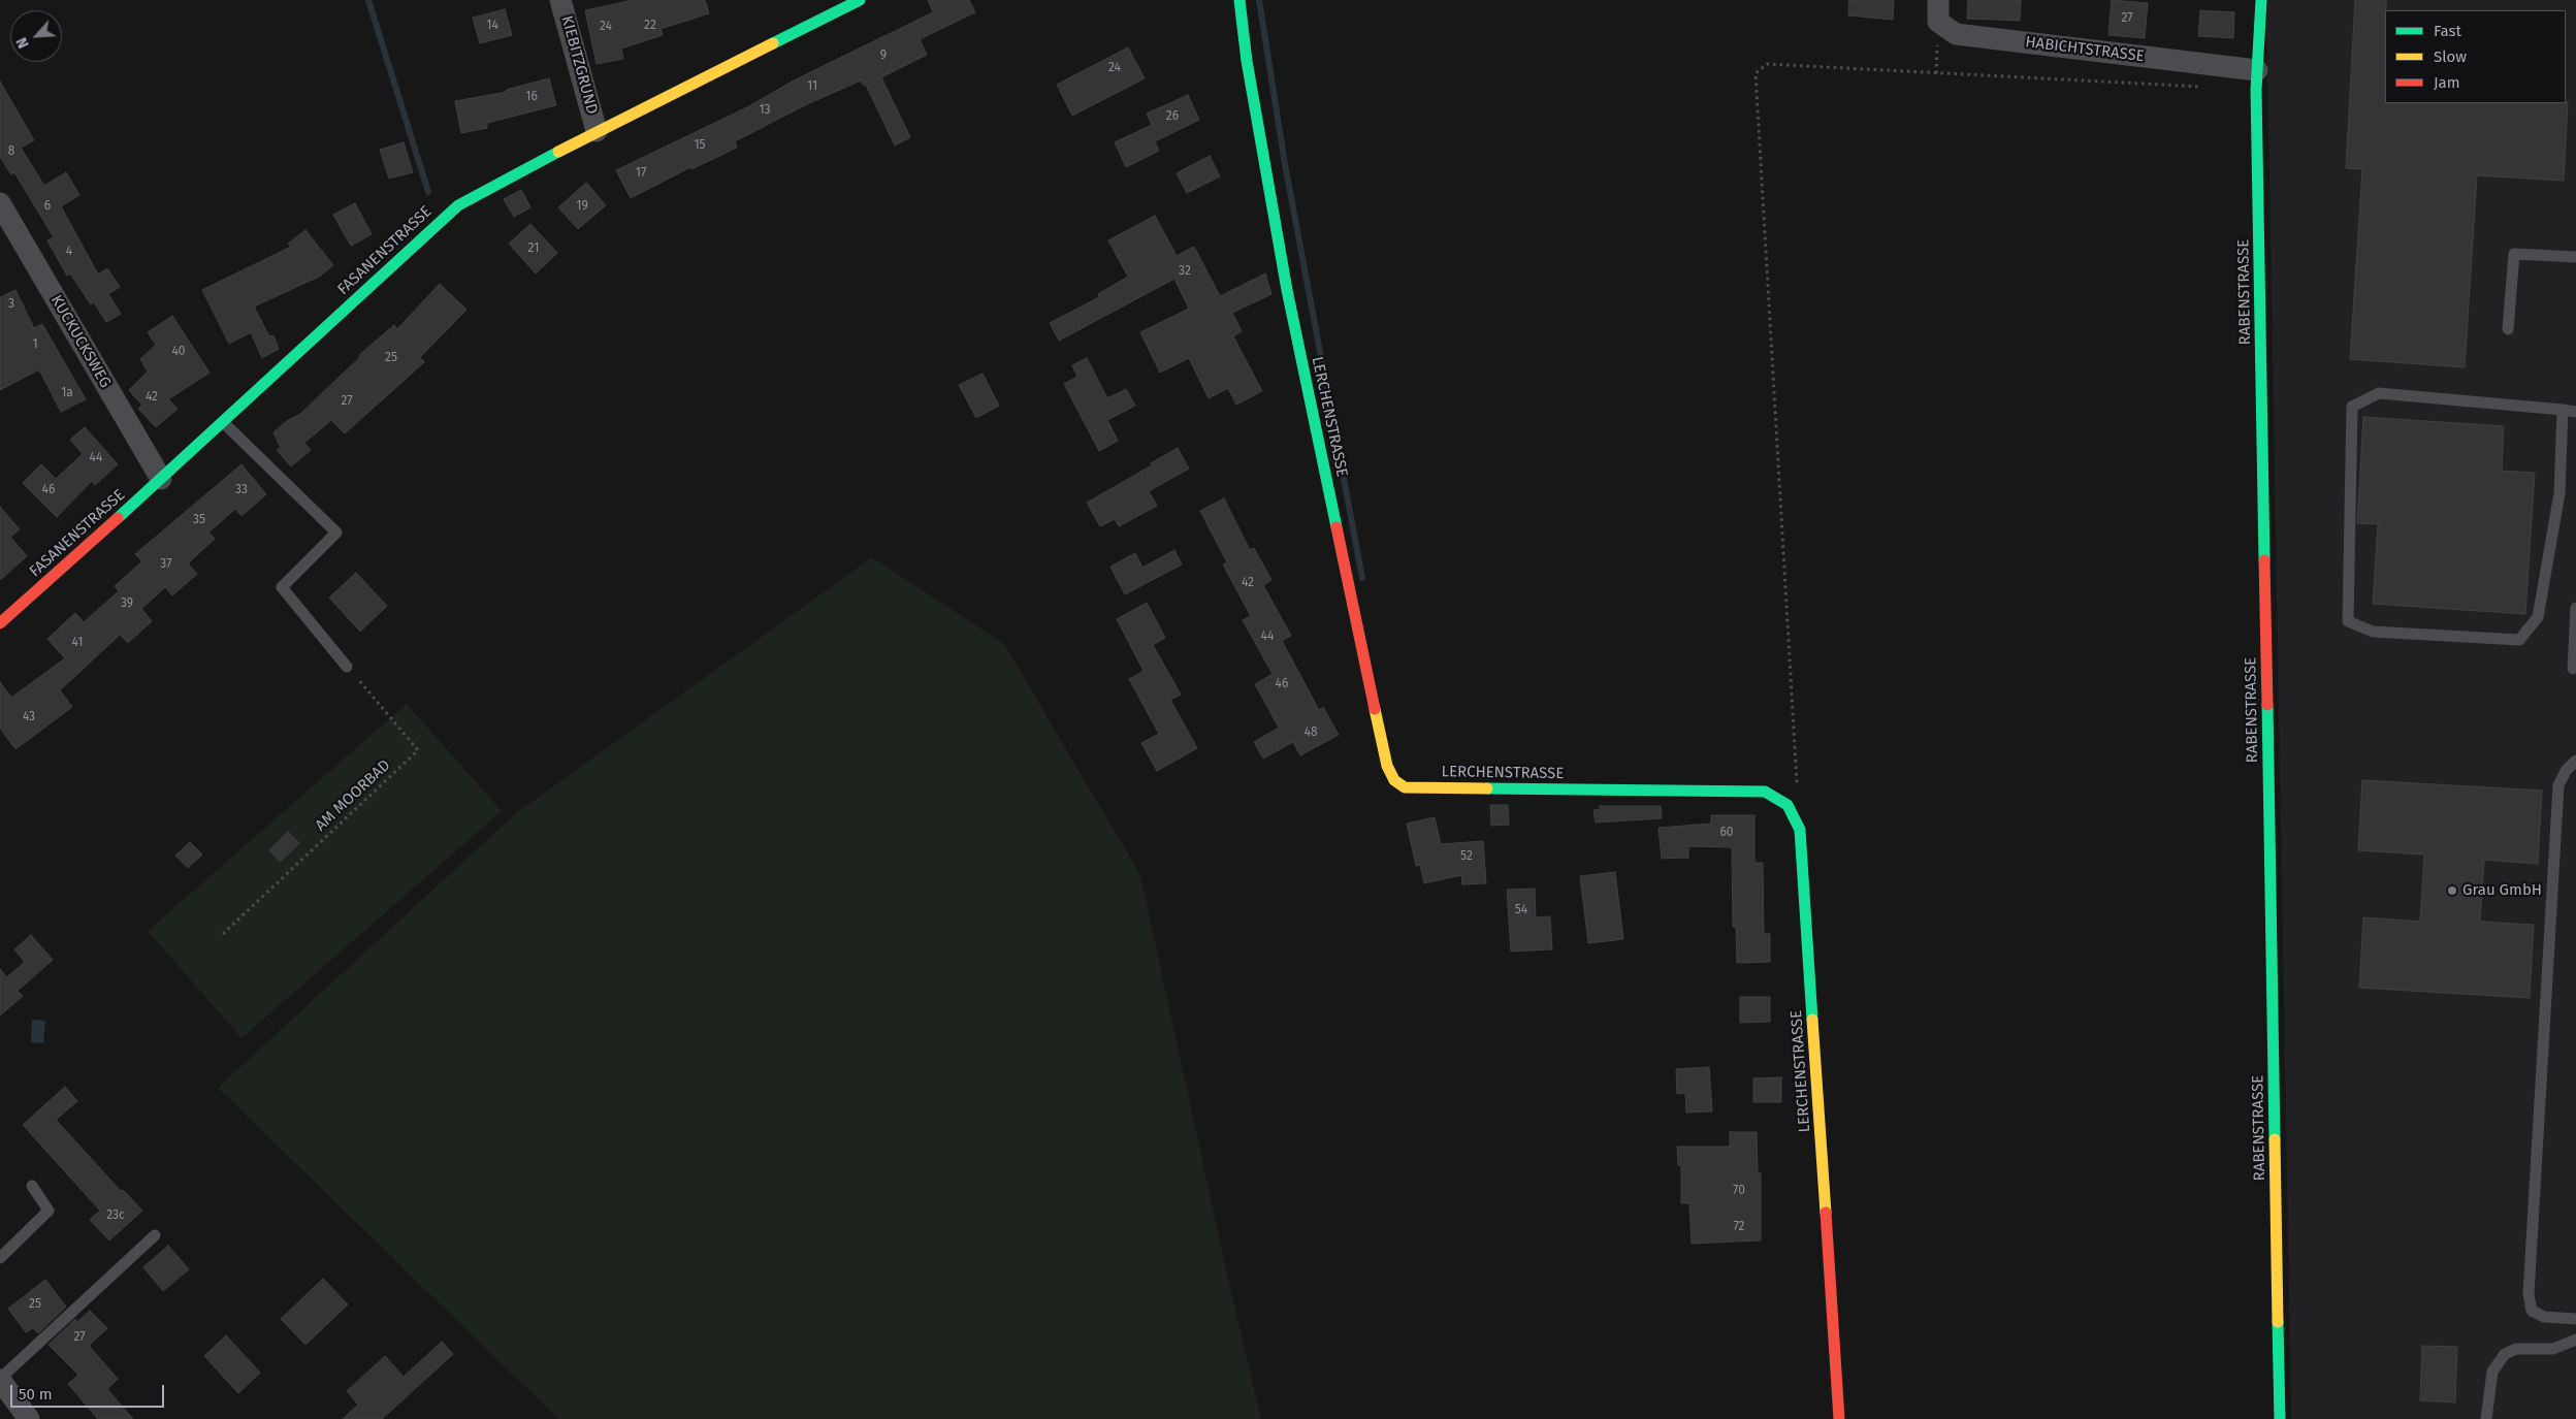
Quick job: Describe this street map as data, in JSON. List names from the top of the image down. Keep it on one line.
{"streets":{"street":["HABICHTSTRASSE","KIEBITZGRUND","FASANENSTRASSE","RABENSTRASSE","KUCKUCKSWEG","LERCHENSTRASSE"],"path":["AM MOORBAD"]},"crossings":[["HABICHTSTRASSE","RABENSTRASSE"],["KIEBITZGRUND","FASANENSTRASSE"],["FASANENSTRASSE","KUCKUCKSWEG"]],"places":["Grau GmbH"],"house_numbers":["27","14","22","24","9","24","11","16","13","26","15","8","17","6","19","21","4","32","3","1","40","25","1a","42","27","44","46","33","35","37","42","39","44","41","46","43","48","60","52","54","70","23c","72","25","27"],"legend":["Fast","Slow","Jam"],"scale_bar":"50 m","north":"bottom left"}
